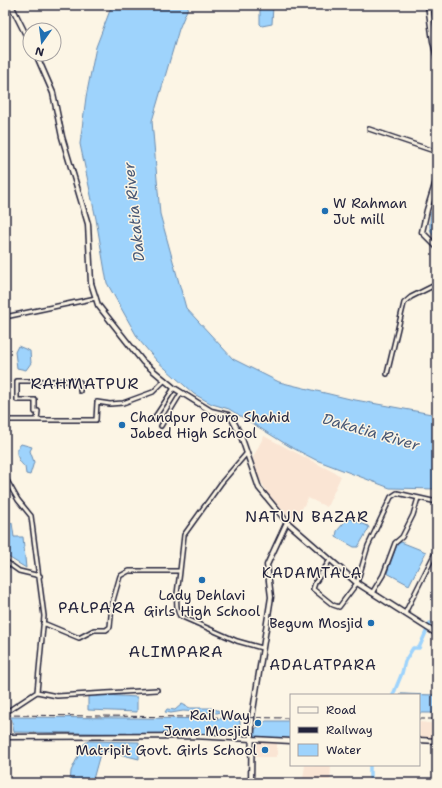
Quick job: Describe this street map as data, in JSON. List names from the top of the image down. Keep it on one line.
{"districts":["RAHMATPUR","NATUN BAZAR","KADAMTALA","PALPARA","ALIMPARA","ADALATPARA"],"water":["Dakatia River"],"places":["W Rahman Jut mill","Chandpur Pouro Shahid Jabed High School","Lady Dehlavi Girls High School","Begum Mosjid","Rail Way Jame Mosjid","Matripit Govt. Girls School"],"legend":["Road","Railway","Water"],"north":"bottom"}
